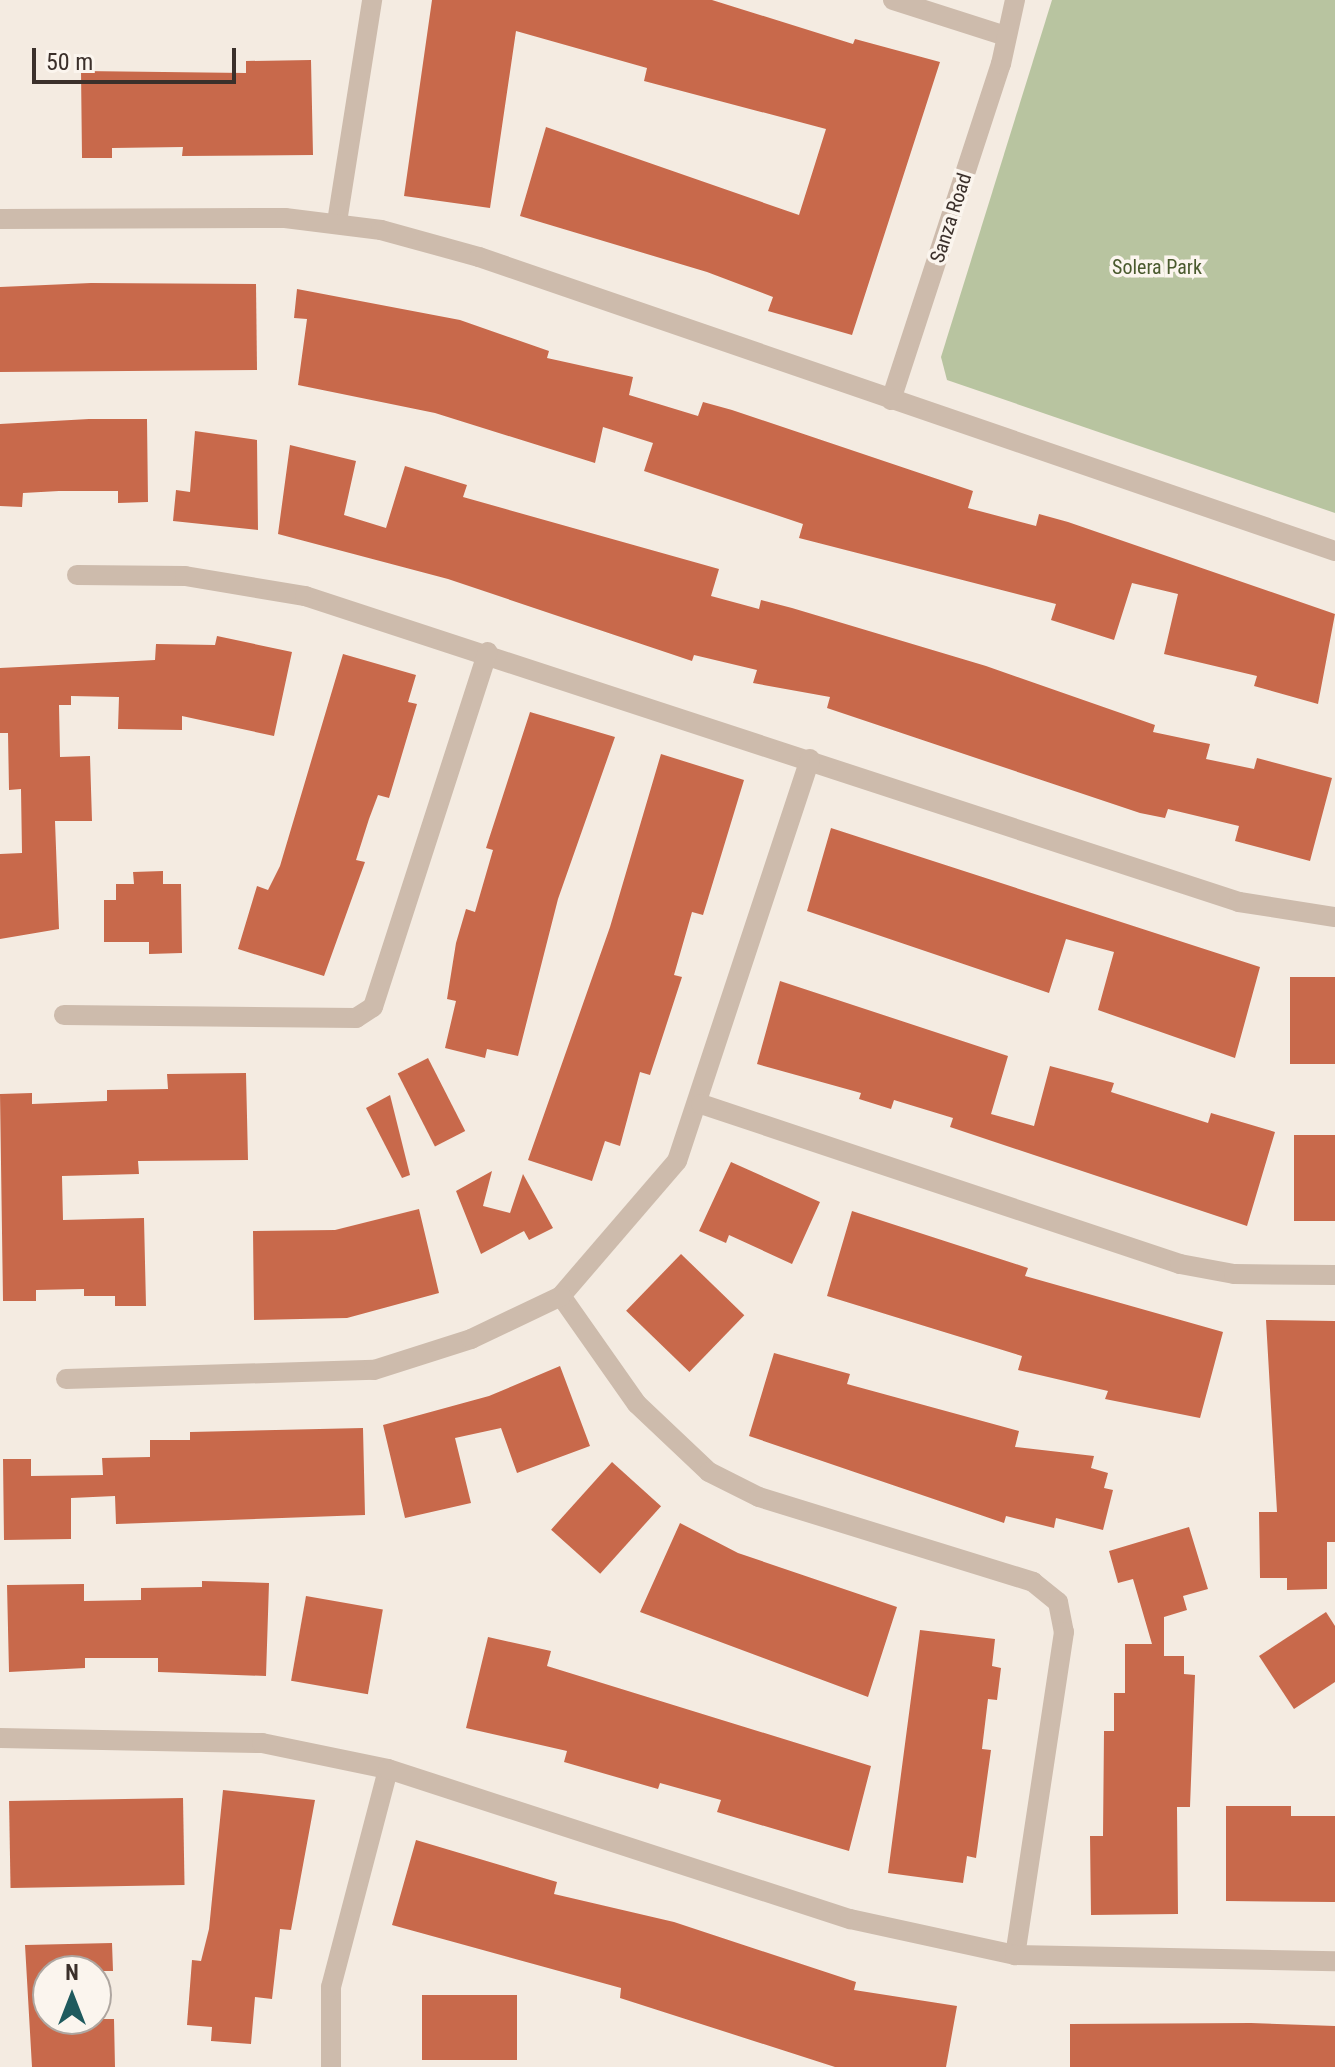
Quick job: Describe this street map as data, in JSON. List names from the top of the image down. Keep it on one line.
{"streets":{"street":["Sanza Road"]},"parks":["Solera Park"],"scale_bar":"50 m","north":"top"}
